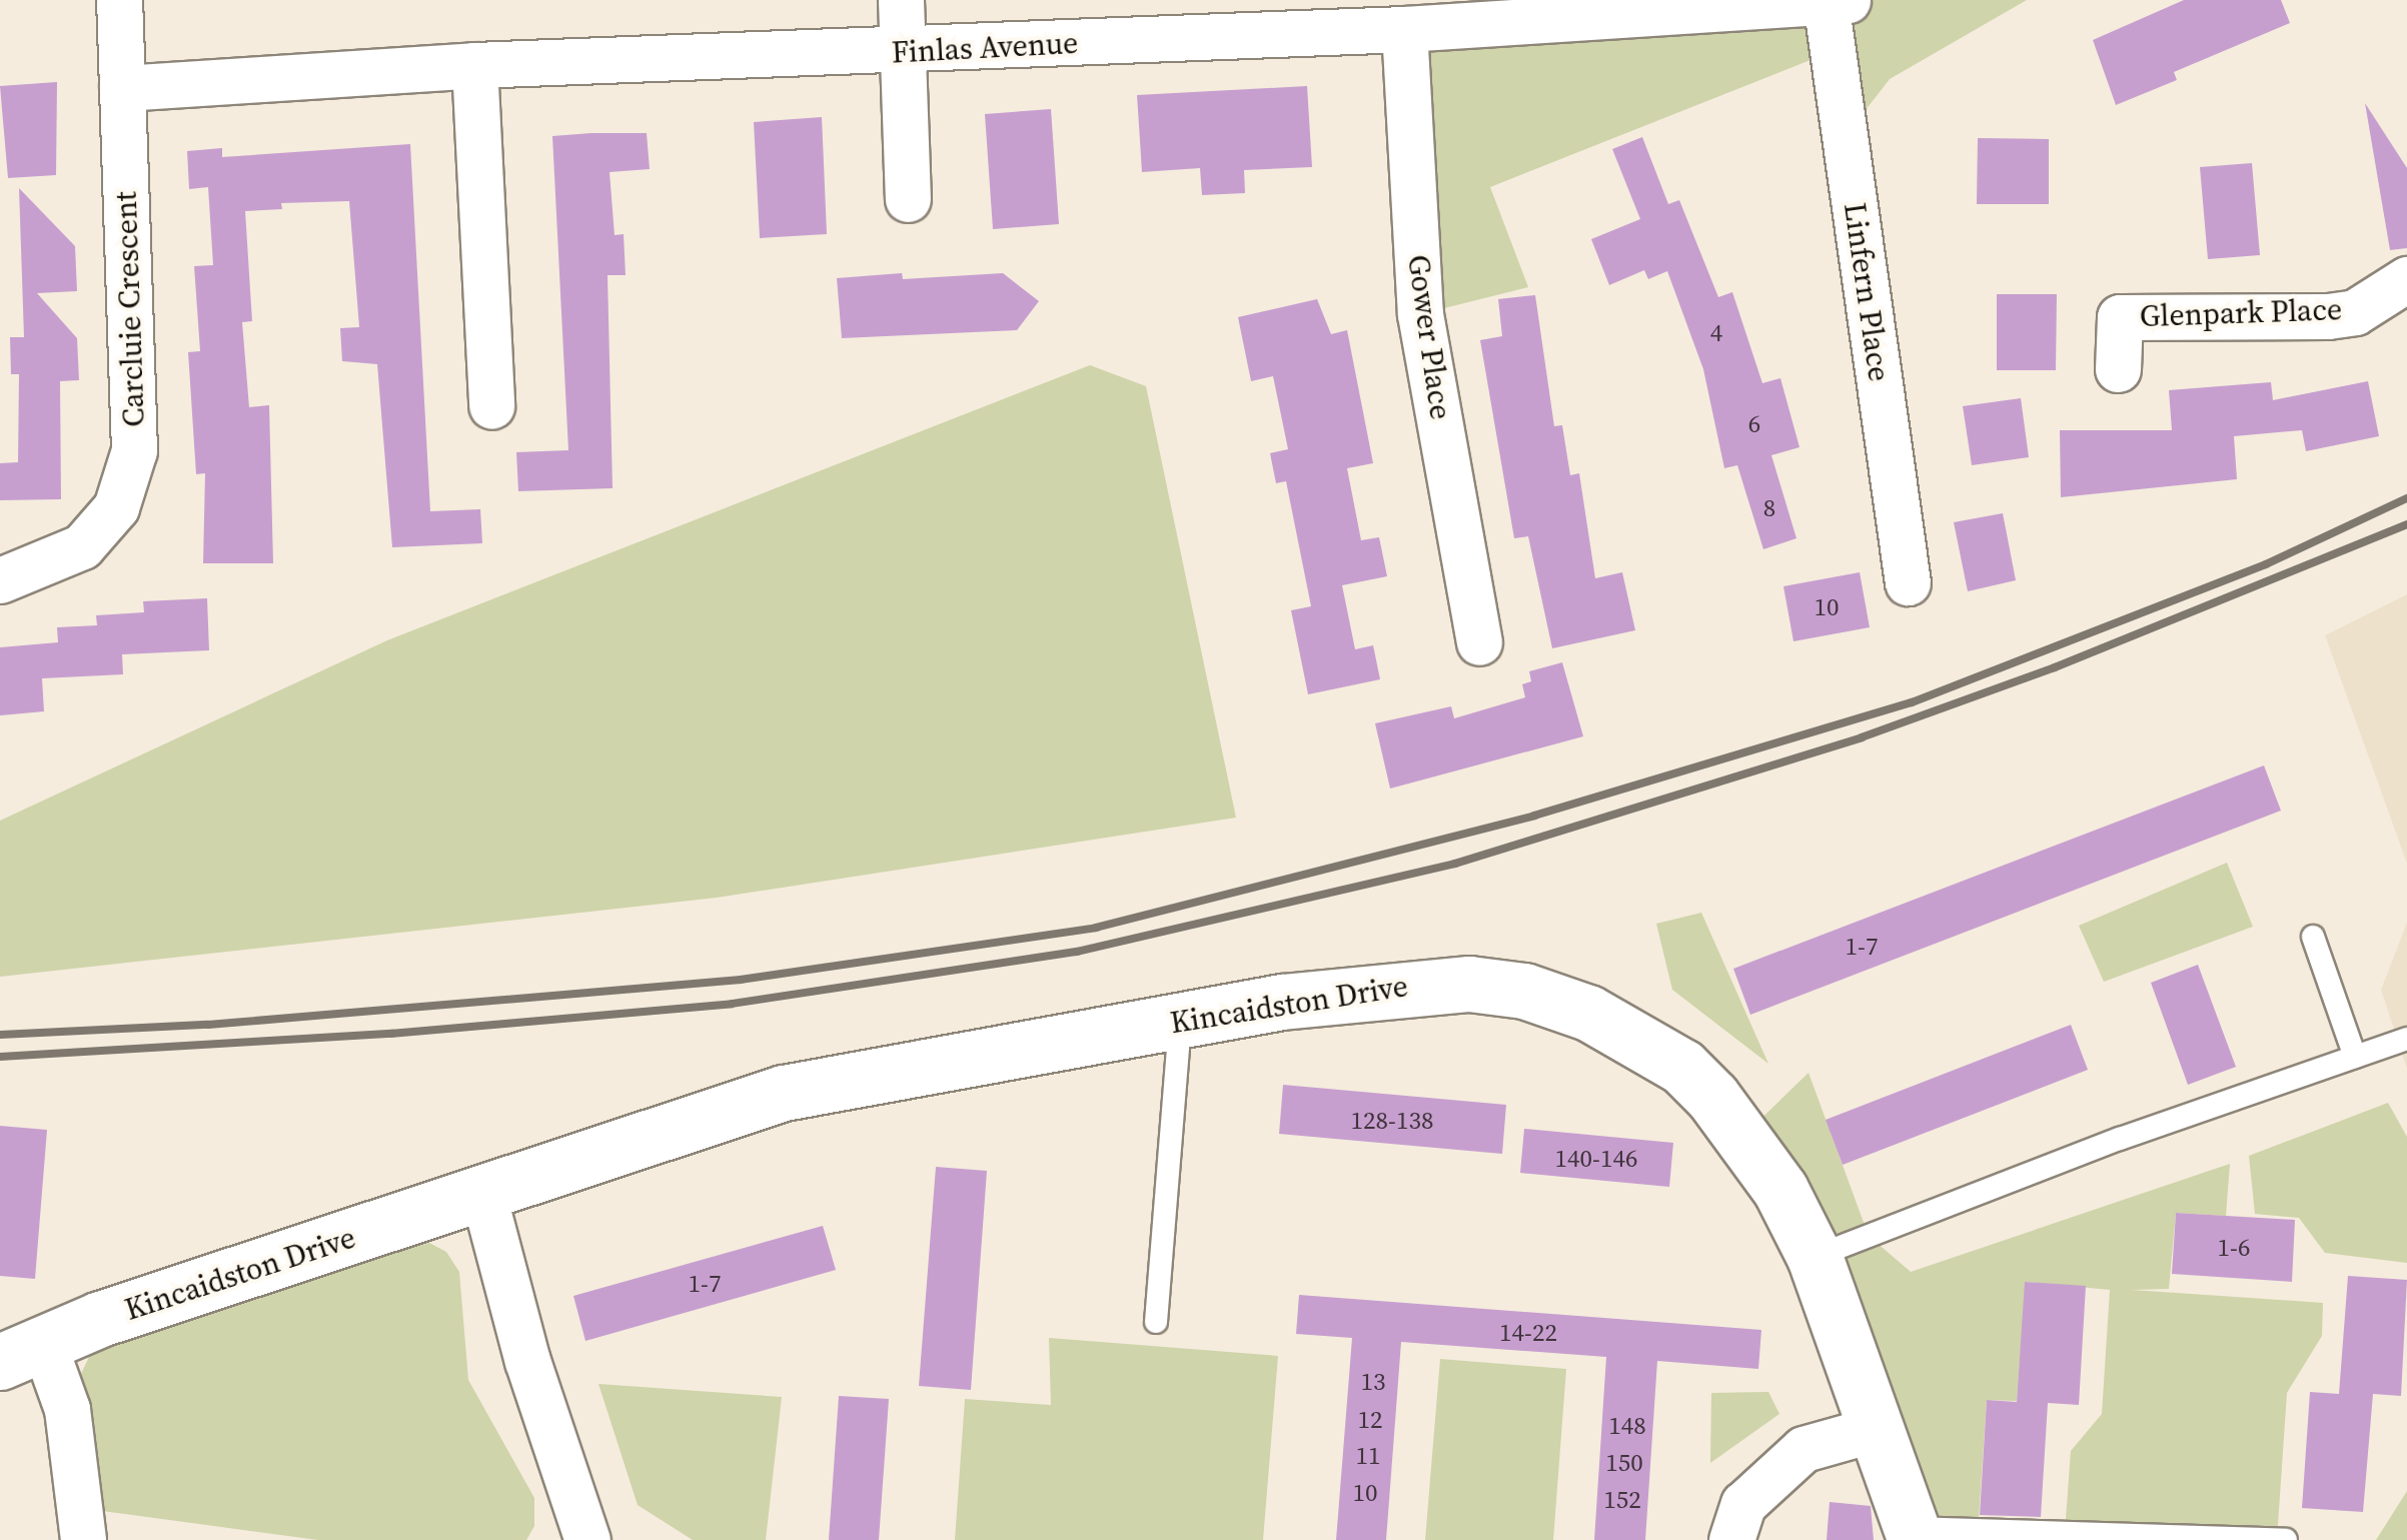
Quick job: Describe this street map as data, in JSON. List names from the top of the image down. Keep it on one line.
{"streets":{"street":["Finlas Avenue","Linfern Place","Carcluie Crescent","Glenpark Place","Gower Place","Kincaidston Drive"]},"crossings":[["Finlas Avenue","Linfern Place"],["Finlas Avenue","Carcluie Crescent"],["Finlas Avenue","Gower Place"]],"house_numbers":["4","6","8","10","1-7","128-138","140-146","1-6","1-7","14-22","13","12","148","11","150","10","152"]}
